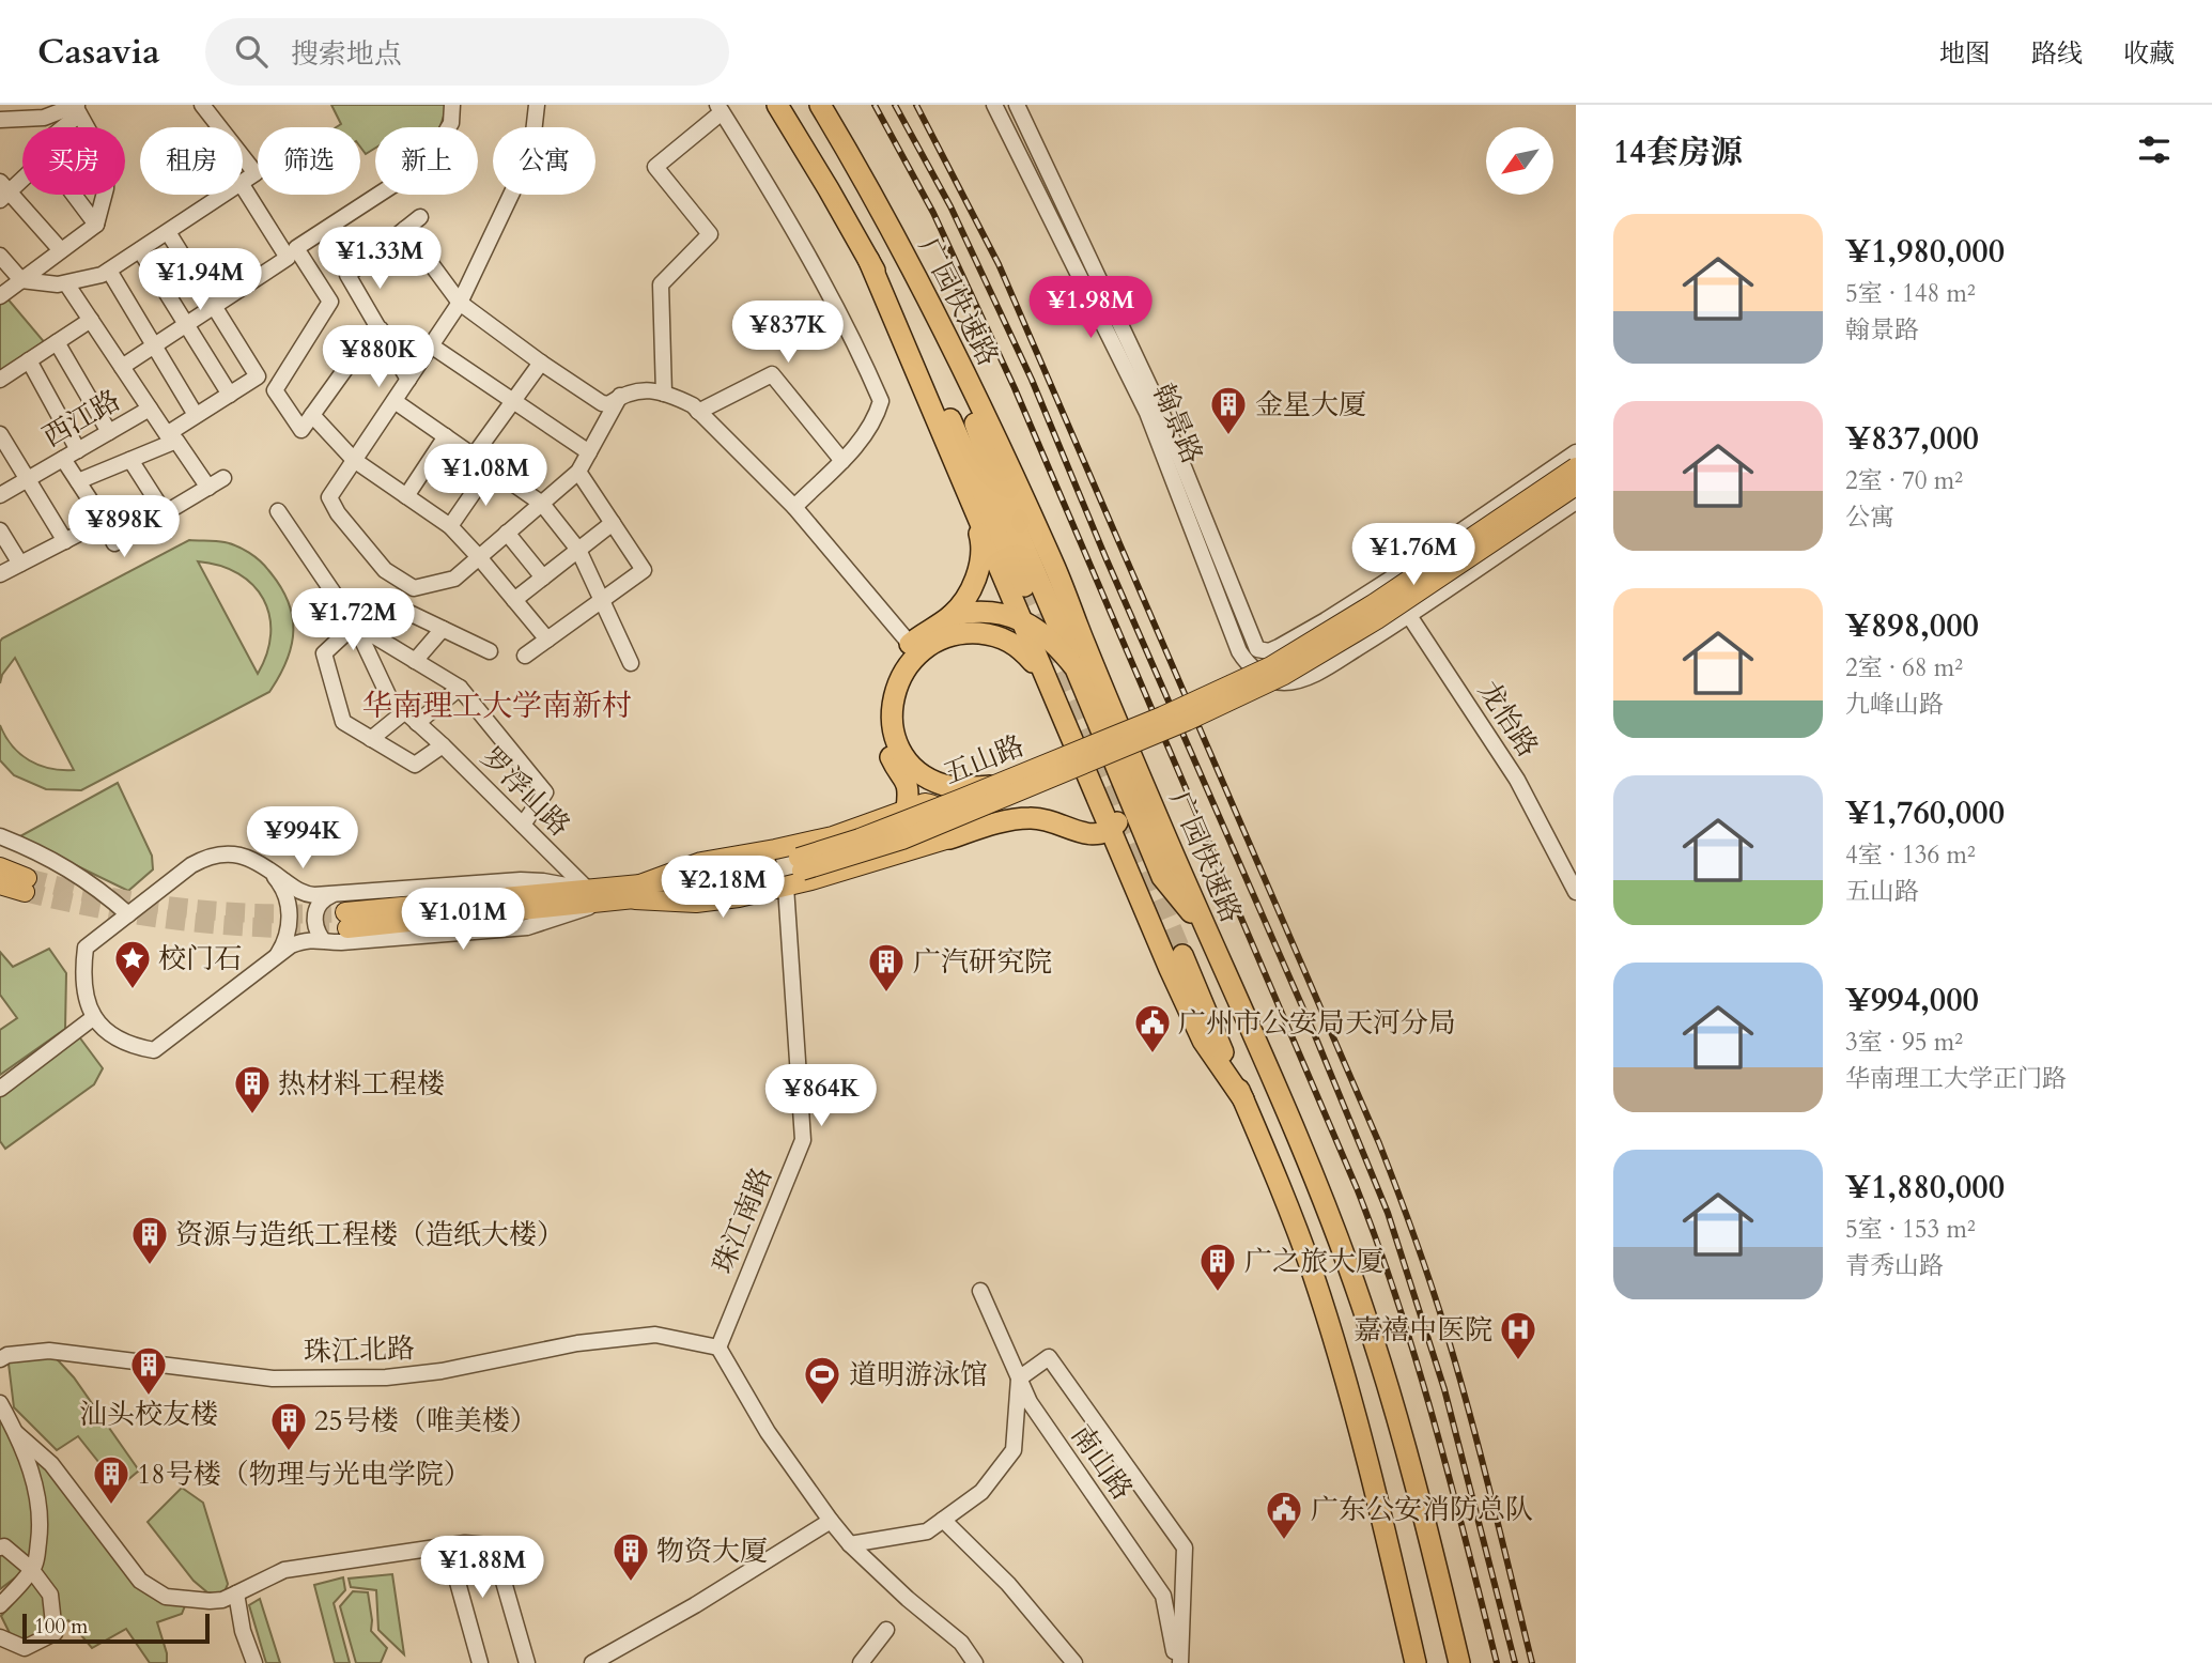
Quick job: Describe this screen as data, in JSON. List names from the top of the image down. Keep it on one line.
{"streets":{"highway":["广园快速路"],"main road":["五山路"],"street":["西江路","翰景路","龙怡路","罗浮山路","珠江南路","珠江北路","南山路"]},"crossings":[["翰景路","龙怡路"],["五山路","罗浮山路"],["珠江南路","珠江北路"]],"districts":["华南理工大学南新村"],"places":{"building":["金星大厦","广汽研究院","热材料工程楼","资源与造纸工程楼（造纸大楼）","广之旅大厦","汕头校友楼","25号楼（唯美楼）","18号楼（物理与光电学院）","物资大厦"],"place":["校门石"],"public building":["广州市公安局天河分局","广东公安消防总队"],"hospital":["嘉禧中医院"],"sports":["道明游泳馆"]},"scale_bar":"100 m","north":"bottom left","page":{"header":"Casavia","search":"搜索地点","nav":["地图","路线","收藏"],"heading":"14套房源","chip":["买房","租房","筛选","新上","公寓"],"list":[{"name":"¥1,980,000","note":"5室 · 148 m² · 翰景路"},{"name":"¥837,000","note":"2室 · 70 m² · 公寓"},{"name":"¥898,000","note":"2室 · 68 m² · 九峰山路"},{"name":"¥1,760,000","note":"4室 · 136 m² · 五山路"},{"name":"¥994,000","note":"3室 · 95 m² · 华南理工大学正门路"},{"name":"¥1,880,000","note":"5室 · 153 m² · 青秀山路"}],"price":["¥1.33M","¥1.94M","¥1.98M","¥837K","¥880K","¥1.08M","¥898K","¥1.76M","¥1.72M","¥994K","¥2.18M","¥1.01M","¥864K","¥1.88M"],"scale":"100 m"}}
